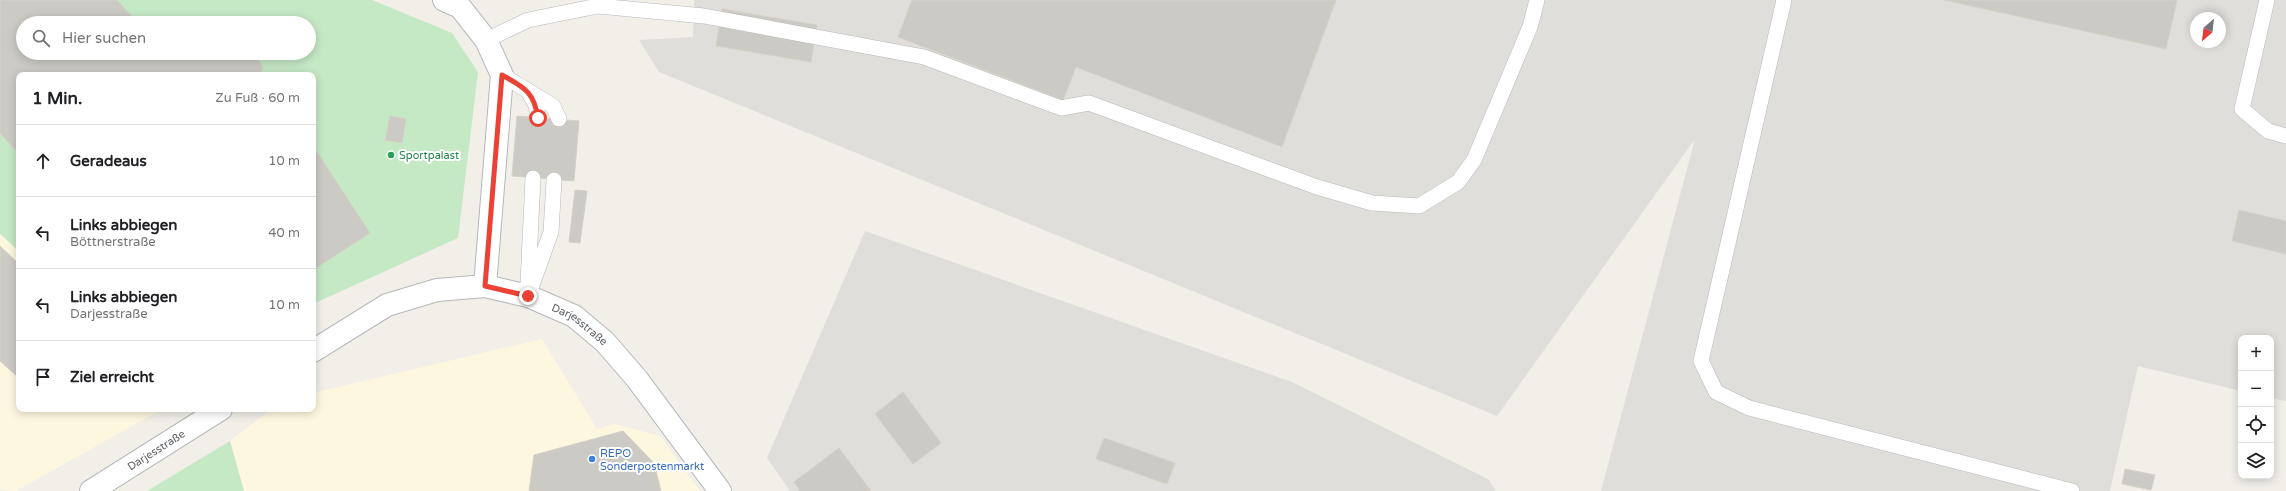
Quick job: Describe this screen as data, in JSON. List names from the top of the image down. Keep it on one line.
{"streets":{"street":["Darjesstraße"]},"places":["Sportpalast","REPO Sonderpostenmarkt"],"north":"bottom left","page":{"search":"Hier suchen","heading":["1 Min.","Zu Fuß · 60 m"],"list":[["Geradeaus","10 m"],["Links abbiegen","Böttnerstraße","40 m"],["Links abbiegen","Darjesstraße","10 m"],"Ziel erreicht"],"map_buttons":["+","−"]}}
